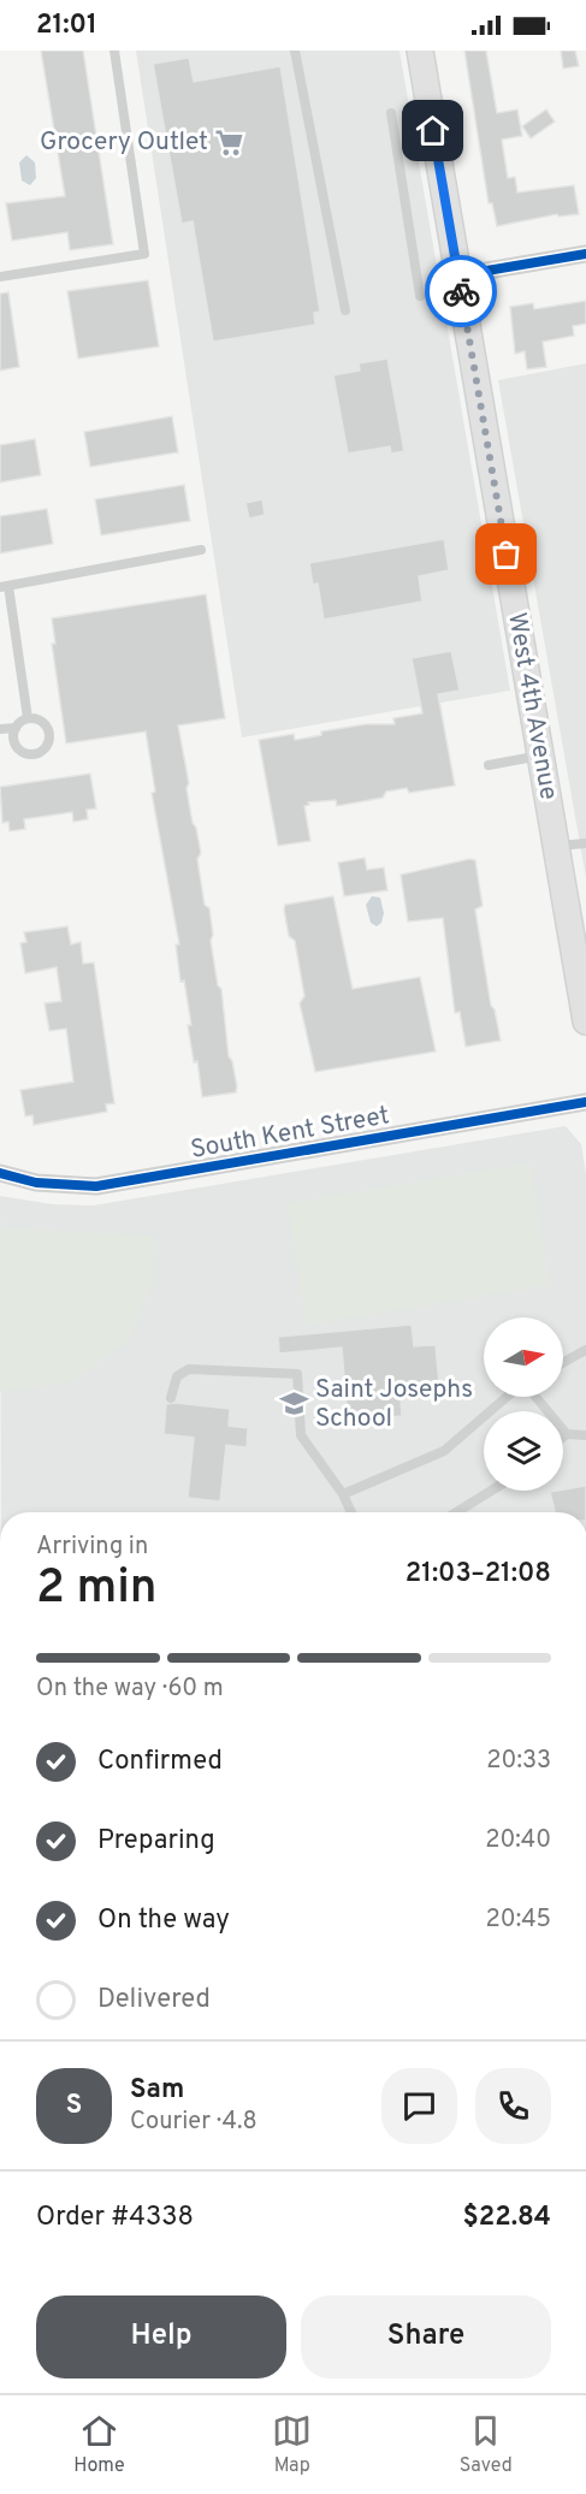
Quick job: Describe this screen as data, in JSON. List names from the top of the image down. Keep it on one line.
{"streets":{"main road":["West 4th Avenue"],"street":["South Kent Street"]},"places":{"supermarket":["Grocery Outlet"],"school or university":["Saint Josephs School"]},"north":"right","page":{"status":"21:01","heading":["2 min","Arriving in","21:03–21:08"],"panel":["Sam","Courier · 4.8","Order #4338","$22.84"],"bar":"On the way · 60 m","list":[["Confirmed","20:33"],["Preparing","20:40"],["On the way","20:45"],"Delivered"],"round":"S","buttons":["Help","Share"],"tabs":["Home","Map","Saved"]}}
